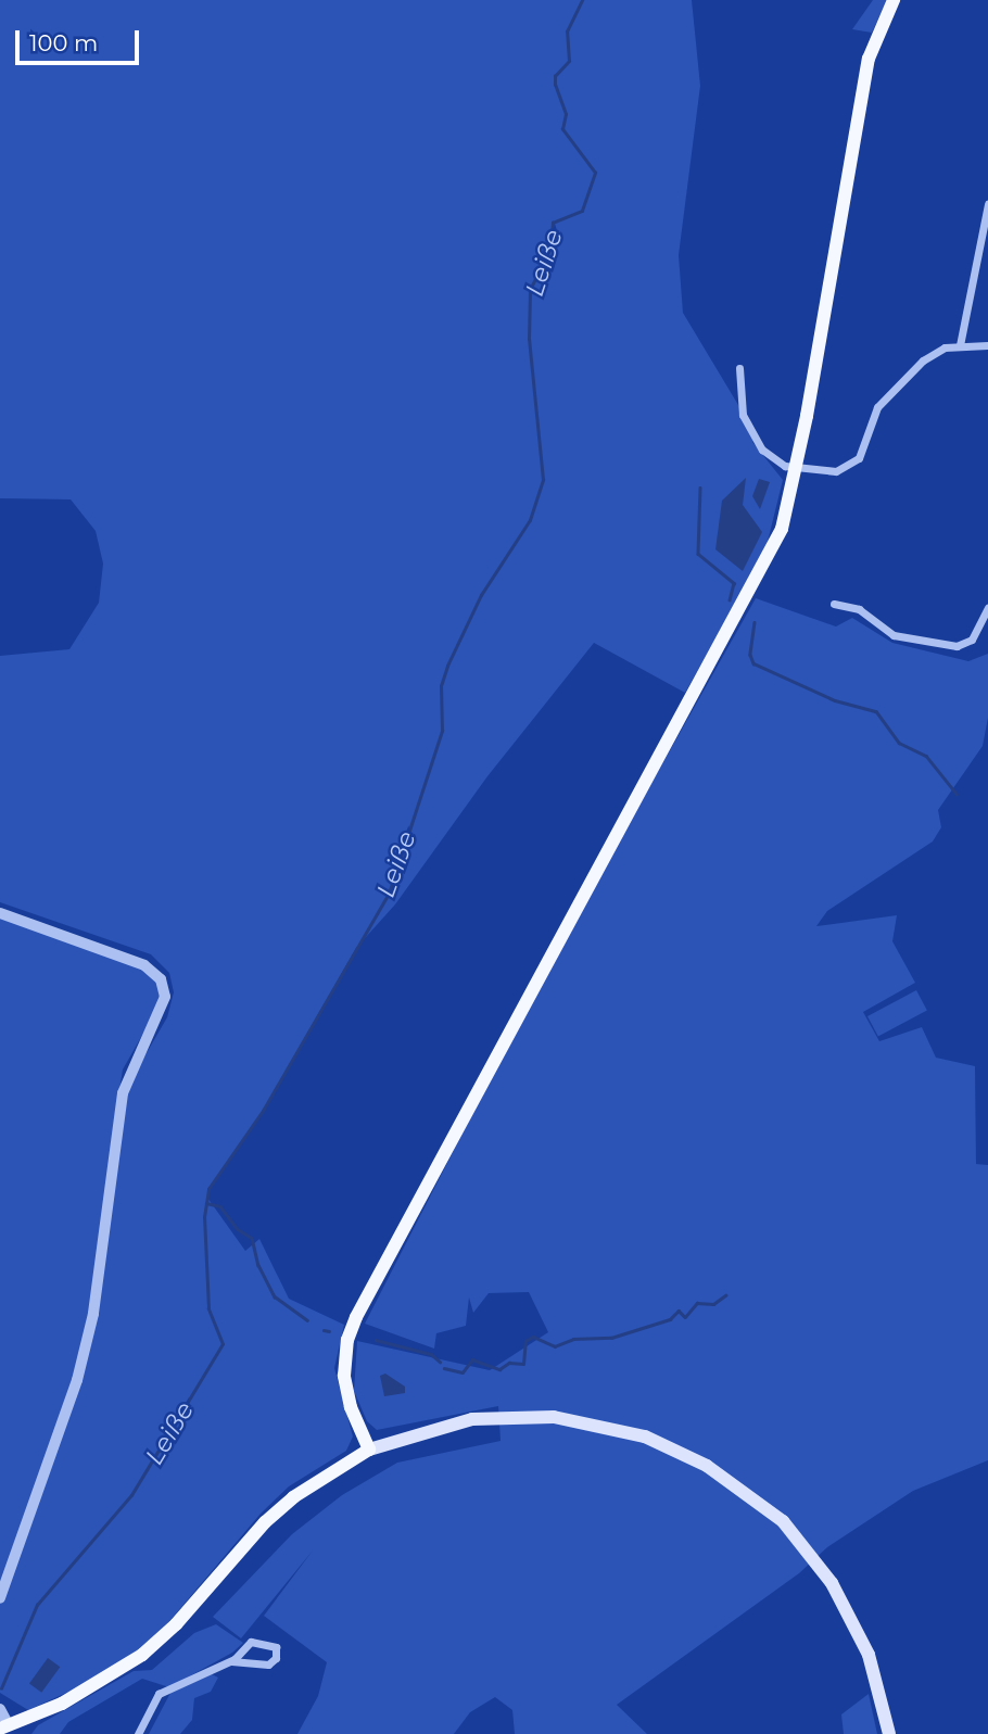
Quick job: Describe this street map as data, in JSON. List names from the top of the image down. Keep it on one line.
{"water":["Leiße"],"scale_bar":"100 m"}
